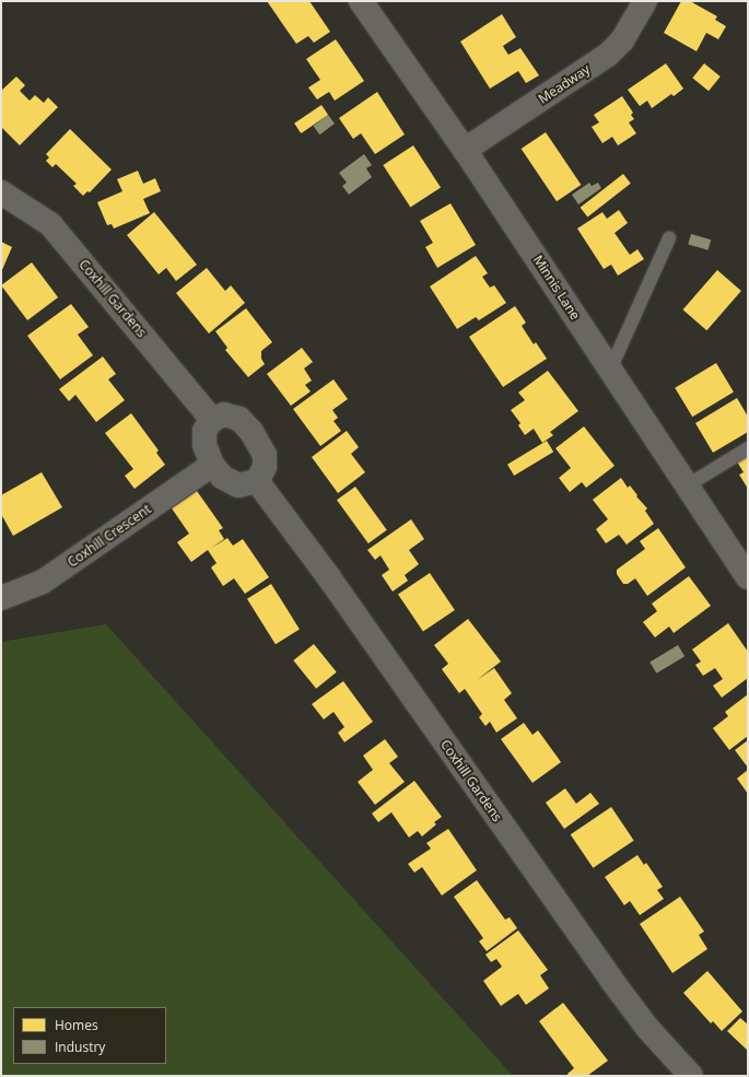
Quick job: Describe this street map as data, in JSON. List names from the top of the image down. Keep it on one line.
{"streets":{"street":["Meadway","Minnis Lane","Coxhill Gardens","Coxhill Crescent"]},"crossings":[["Meadway","Minnis Lane"],["Coxhill Gardens","Coxhill Crescent"]],"legend":["Homes","Industry"]}
